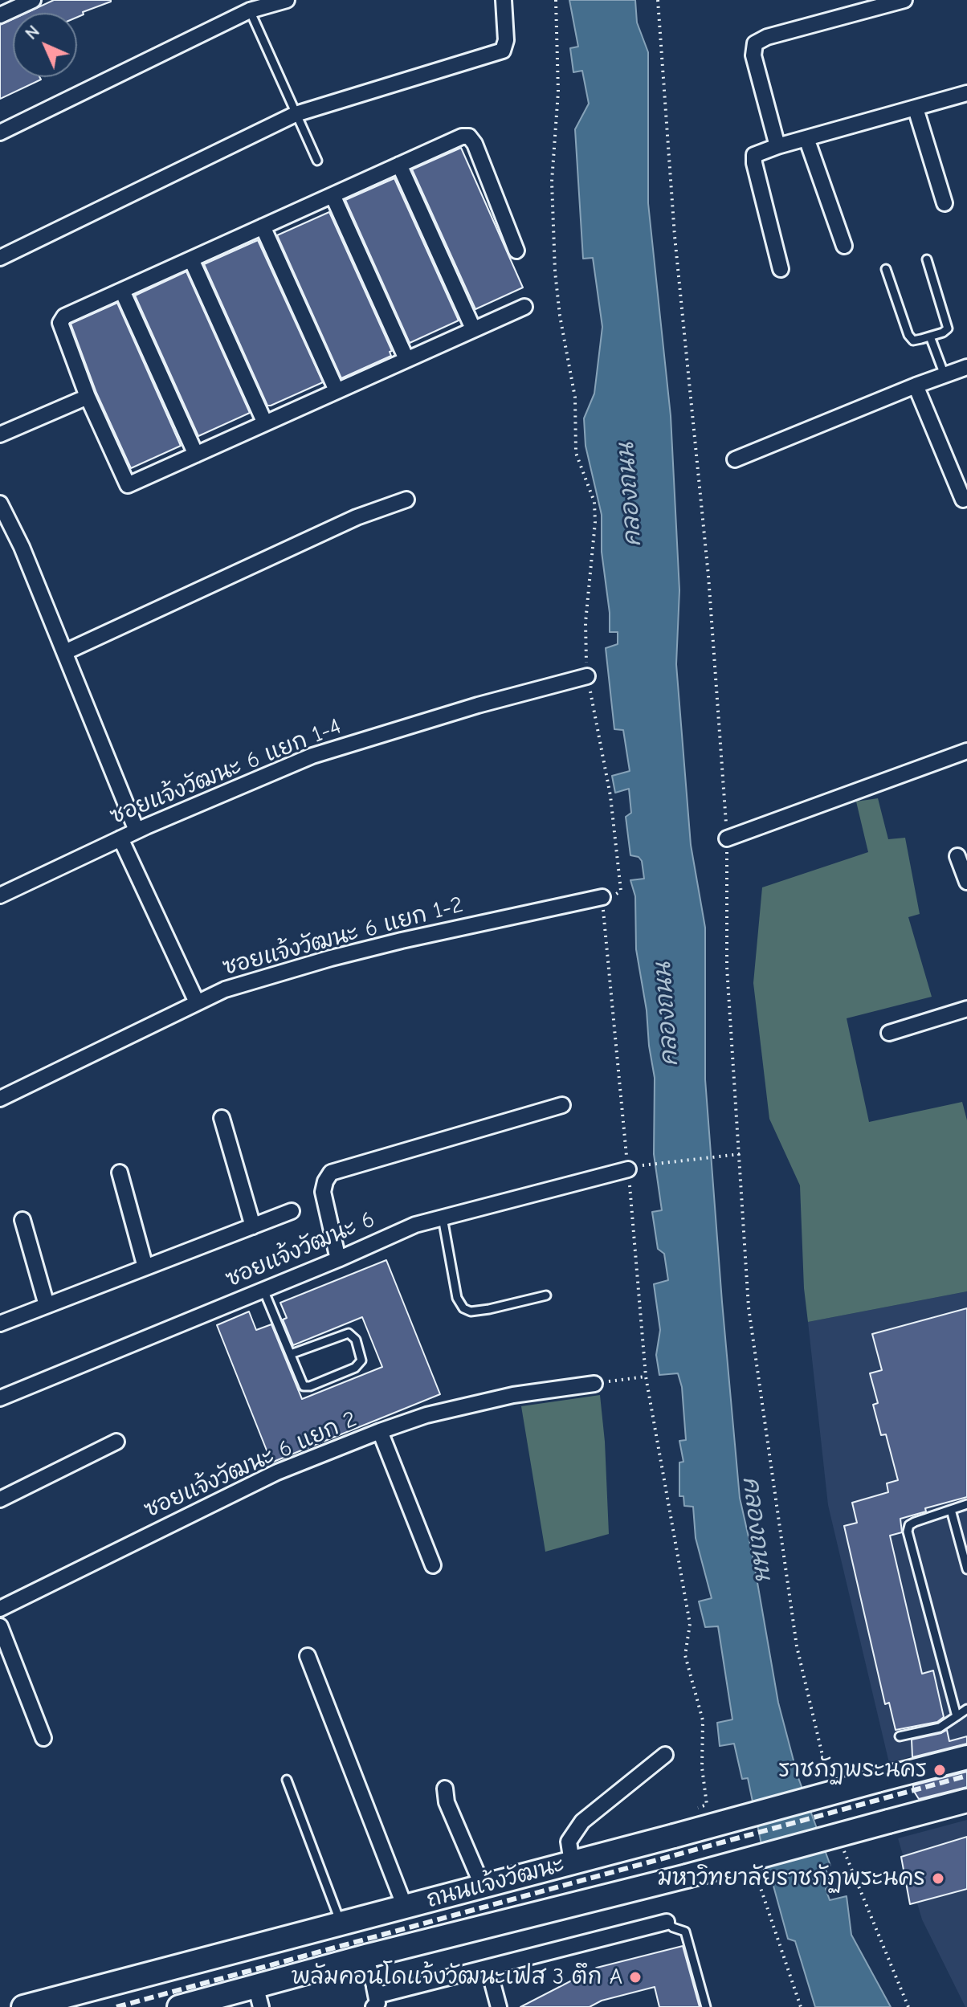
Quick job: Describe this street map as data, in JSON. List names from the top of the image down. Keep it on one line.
{"streets":{"main road":["ถนนแจ้งวัฒนะ"],"street":["ซอยแจ้งวัฒนะ 6 แยก 1-4","ซอยแจ้งวัฒนะ 6 แยก 1-2","ซอยแจ้งวัฒนะ 6","ซอยแจ้งวัฒนะ 6 แยก 2"]},"water":["คลองถนน"],"places":["ราชภัฏพระนคร","มหาวิทยาลัยราชภัฏพระนคร","พลัมคอนโดแจ้งวัฒนะเฟส 3 ตึก A"],"north":"top left"}
